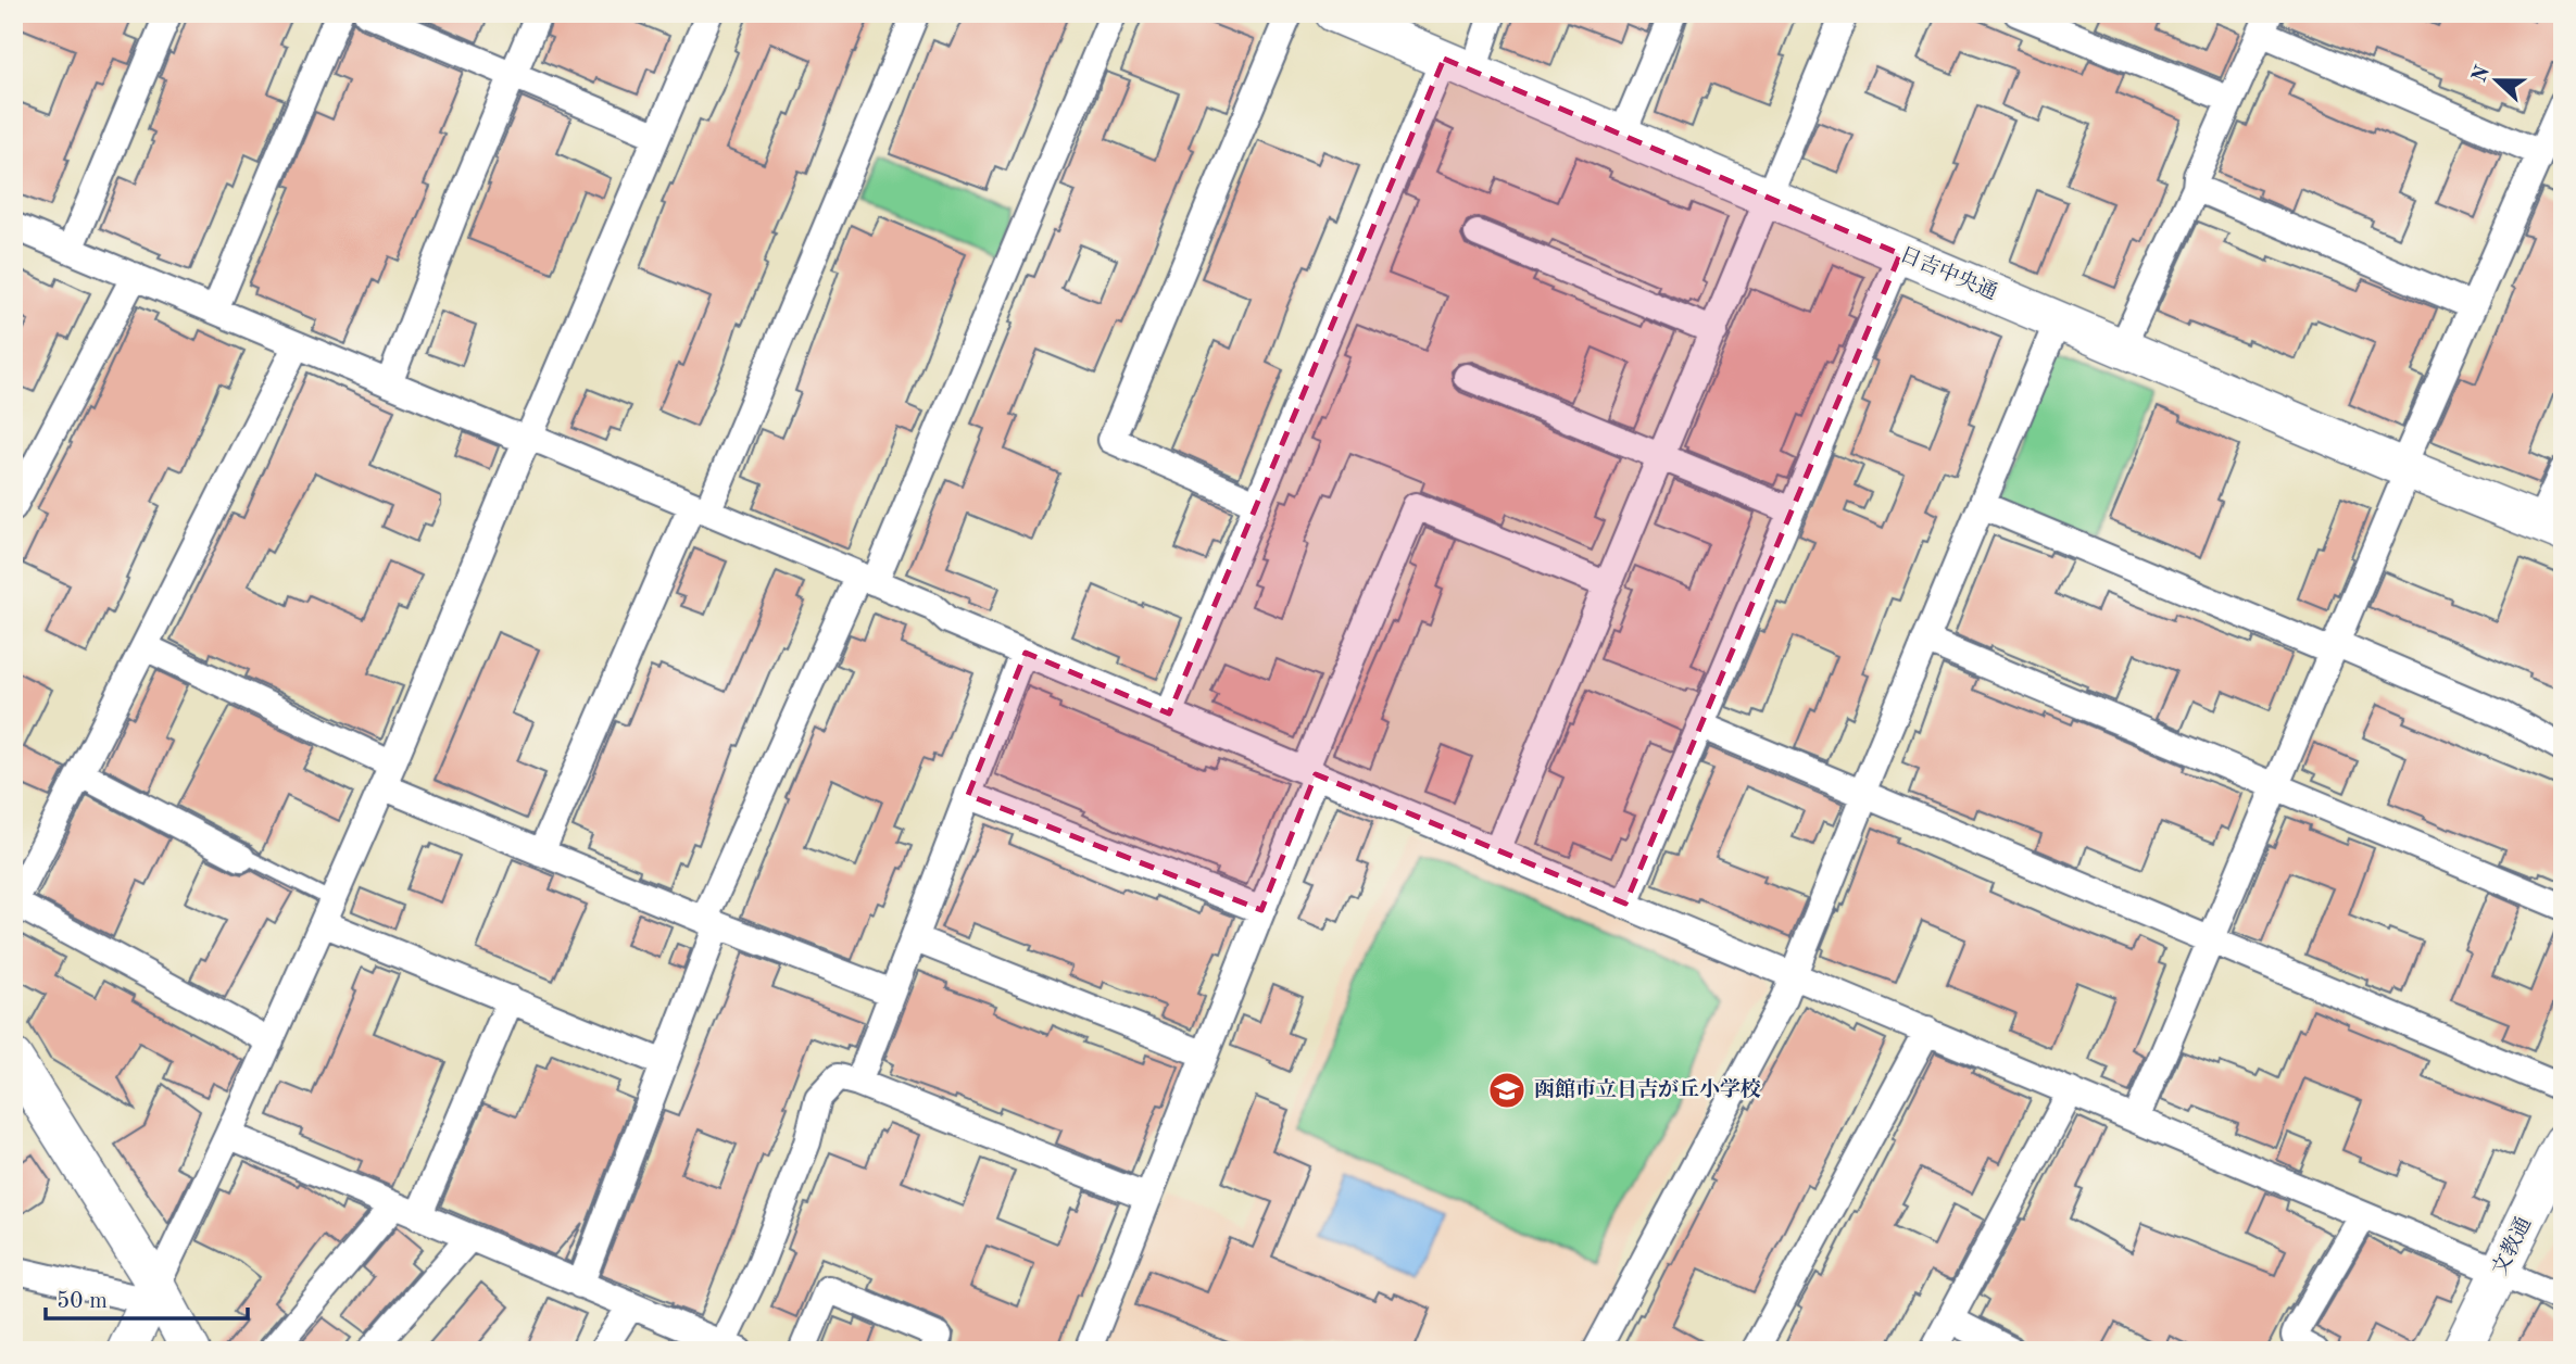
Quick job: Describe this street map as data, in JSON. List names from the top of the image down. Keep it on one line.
{"streets":{"street":["日吉中央通","文教通"]},"places":{"school or university":["函館市立日吉が丘小学校"]},"scale_bar":"50 m","north":"left"}
